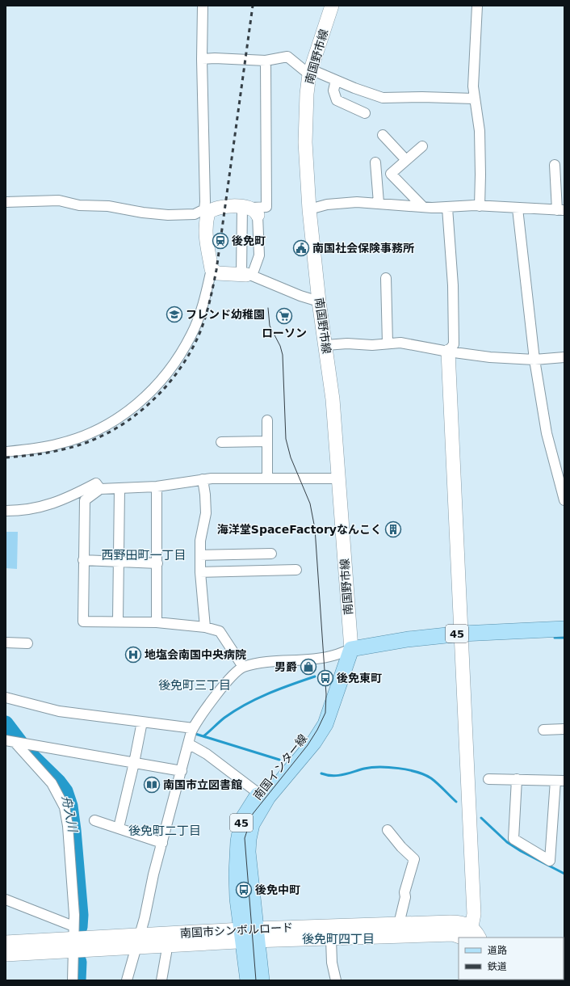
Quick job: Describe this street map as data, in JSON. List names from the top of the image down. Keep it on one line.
{"streets":{"main road":["45","南国インター線"],"street":["南国野市線","南国市シンボルロード"]},"crossings":[["南国野市線","45"],["南国野市線","南国インター線"],["45","南国インター線"],["南国インター線","南国市シンボルロード"]],"districts":["西野田町一丁目","後免町三丁目","後免町二丁目","後免町四丁目"],"water":["舟入川"],"places":{"station":["後免町"],"public building":["南国社会保険事務所"],"school or university":["フレンド幼稚園"],"supermarket":["ローソン"],"building":["海洋堂SpaceFactoryなんこく"],"hospital":["地塩会南国中央病院"],"shop":["男爵"],"bus stop":["後免東町","後免中町"],"library":["南国市立図書館"]},"legend":["道路","鉄道"]}
